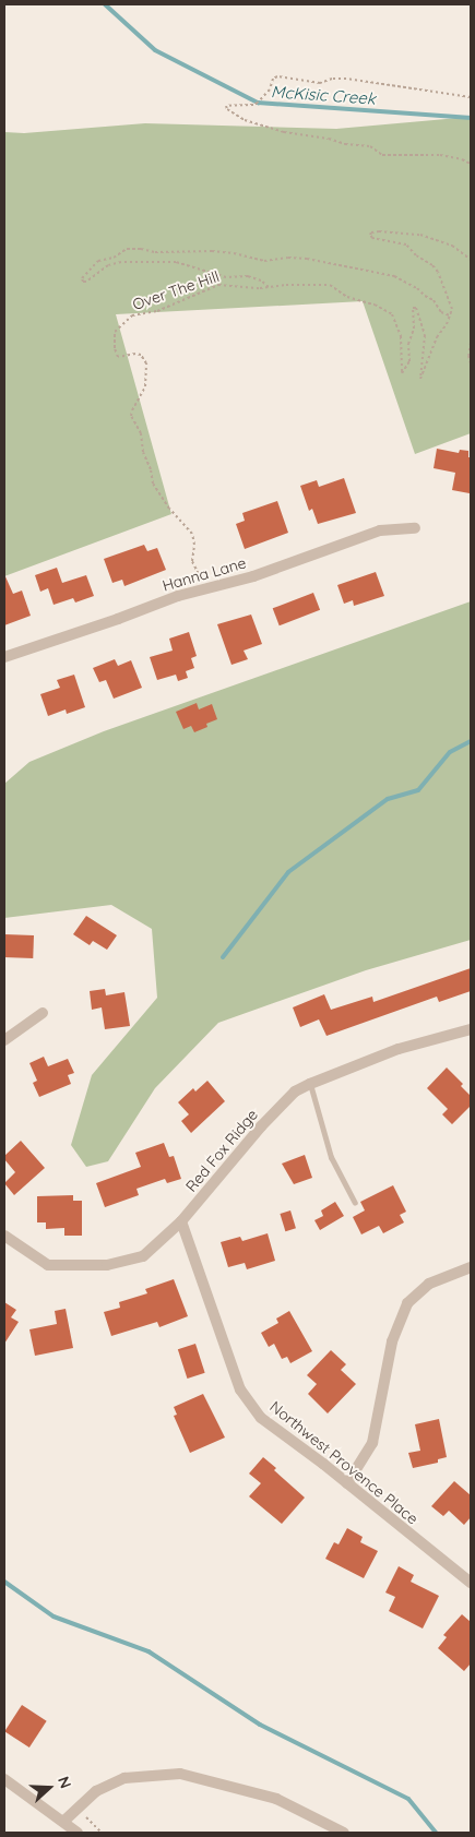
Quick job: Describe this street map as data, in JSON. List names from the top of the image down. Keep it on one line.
{"streets":{"street":["Hanna Lane","Red Fox Ridge","Northwest Provence Place"],"path":["Over The Hill"]},"crossings":[["Over The Hill","Hanna Lane"],["Red Fox Ridge","Northwest Provence Place"]],"water":["McKisic Creek"],"north":"right"}
